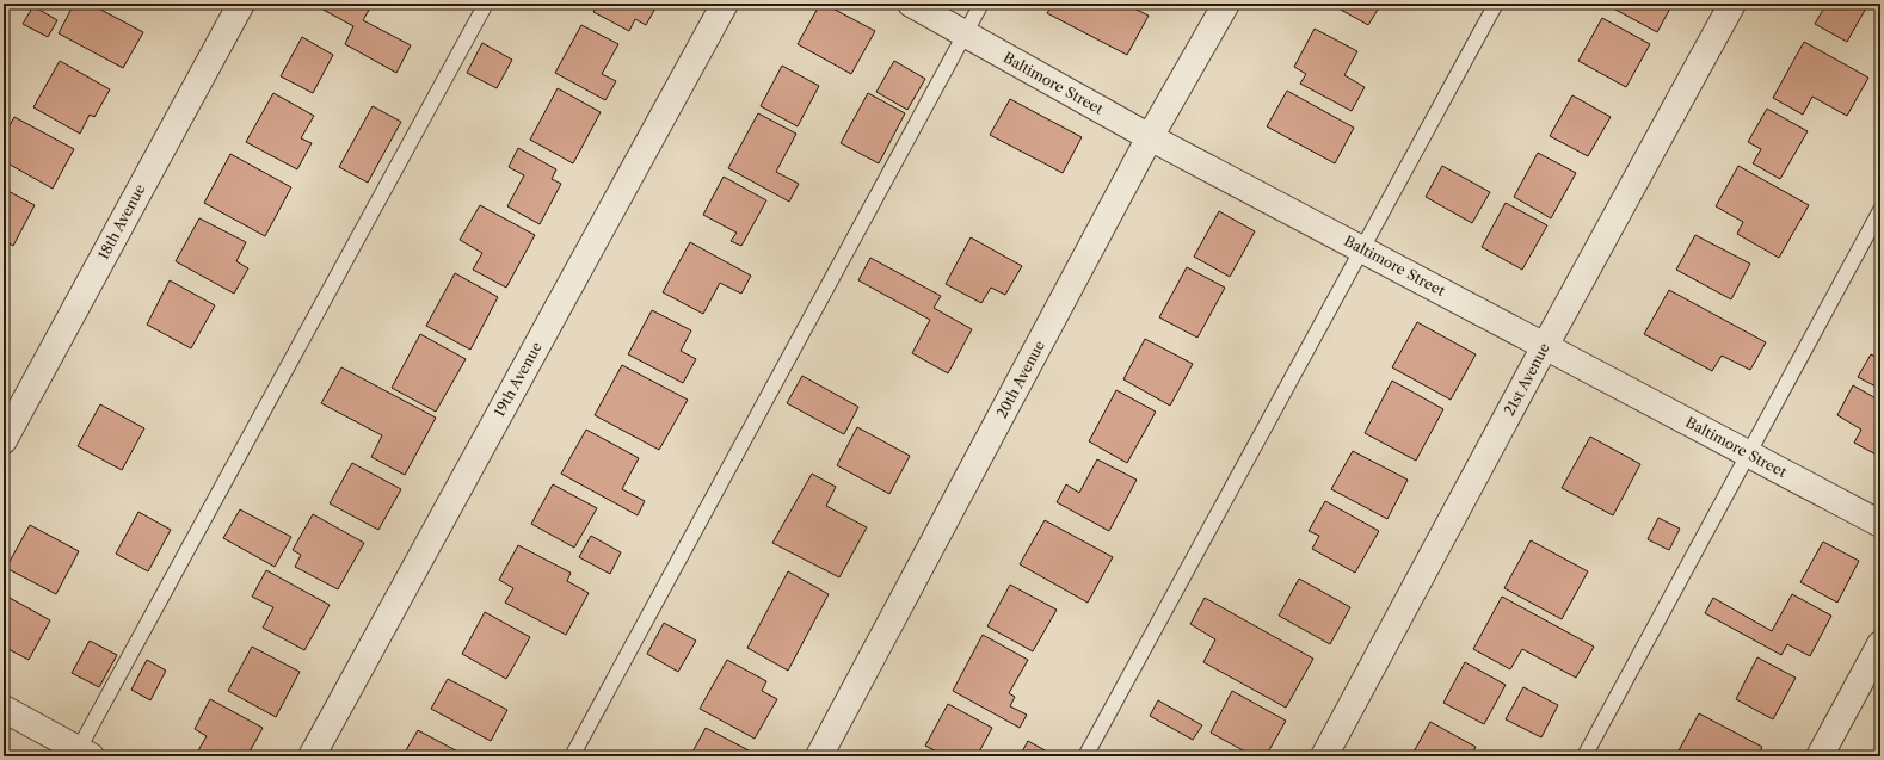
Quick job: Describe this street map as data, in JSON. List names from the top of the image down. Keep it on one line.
{"streets":{"street":["Baltimore Street","18th Avenue","19th Avenue","20th Avenue","21st Avenue"]},"crossings":[["Baltimore Street","20th Avenue"],["Baltimore Street","21st Avenue"]]}
